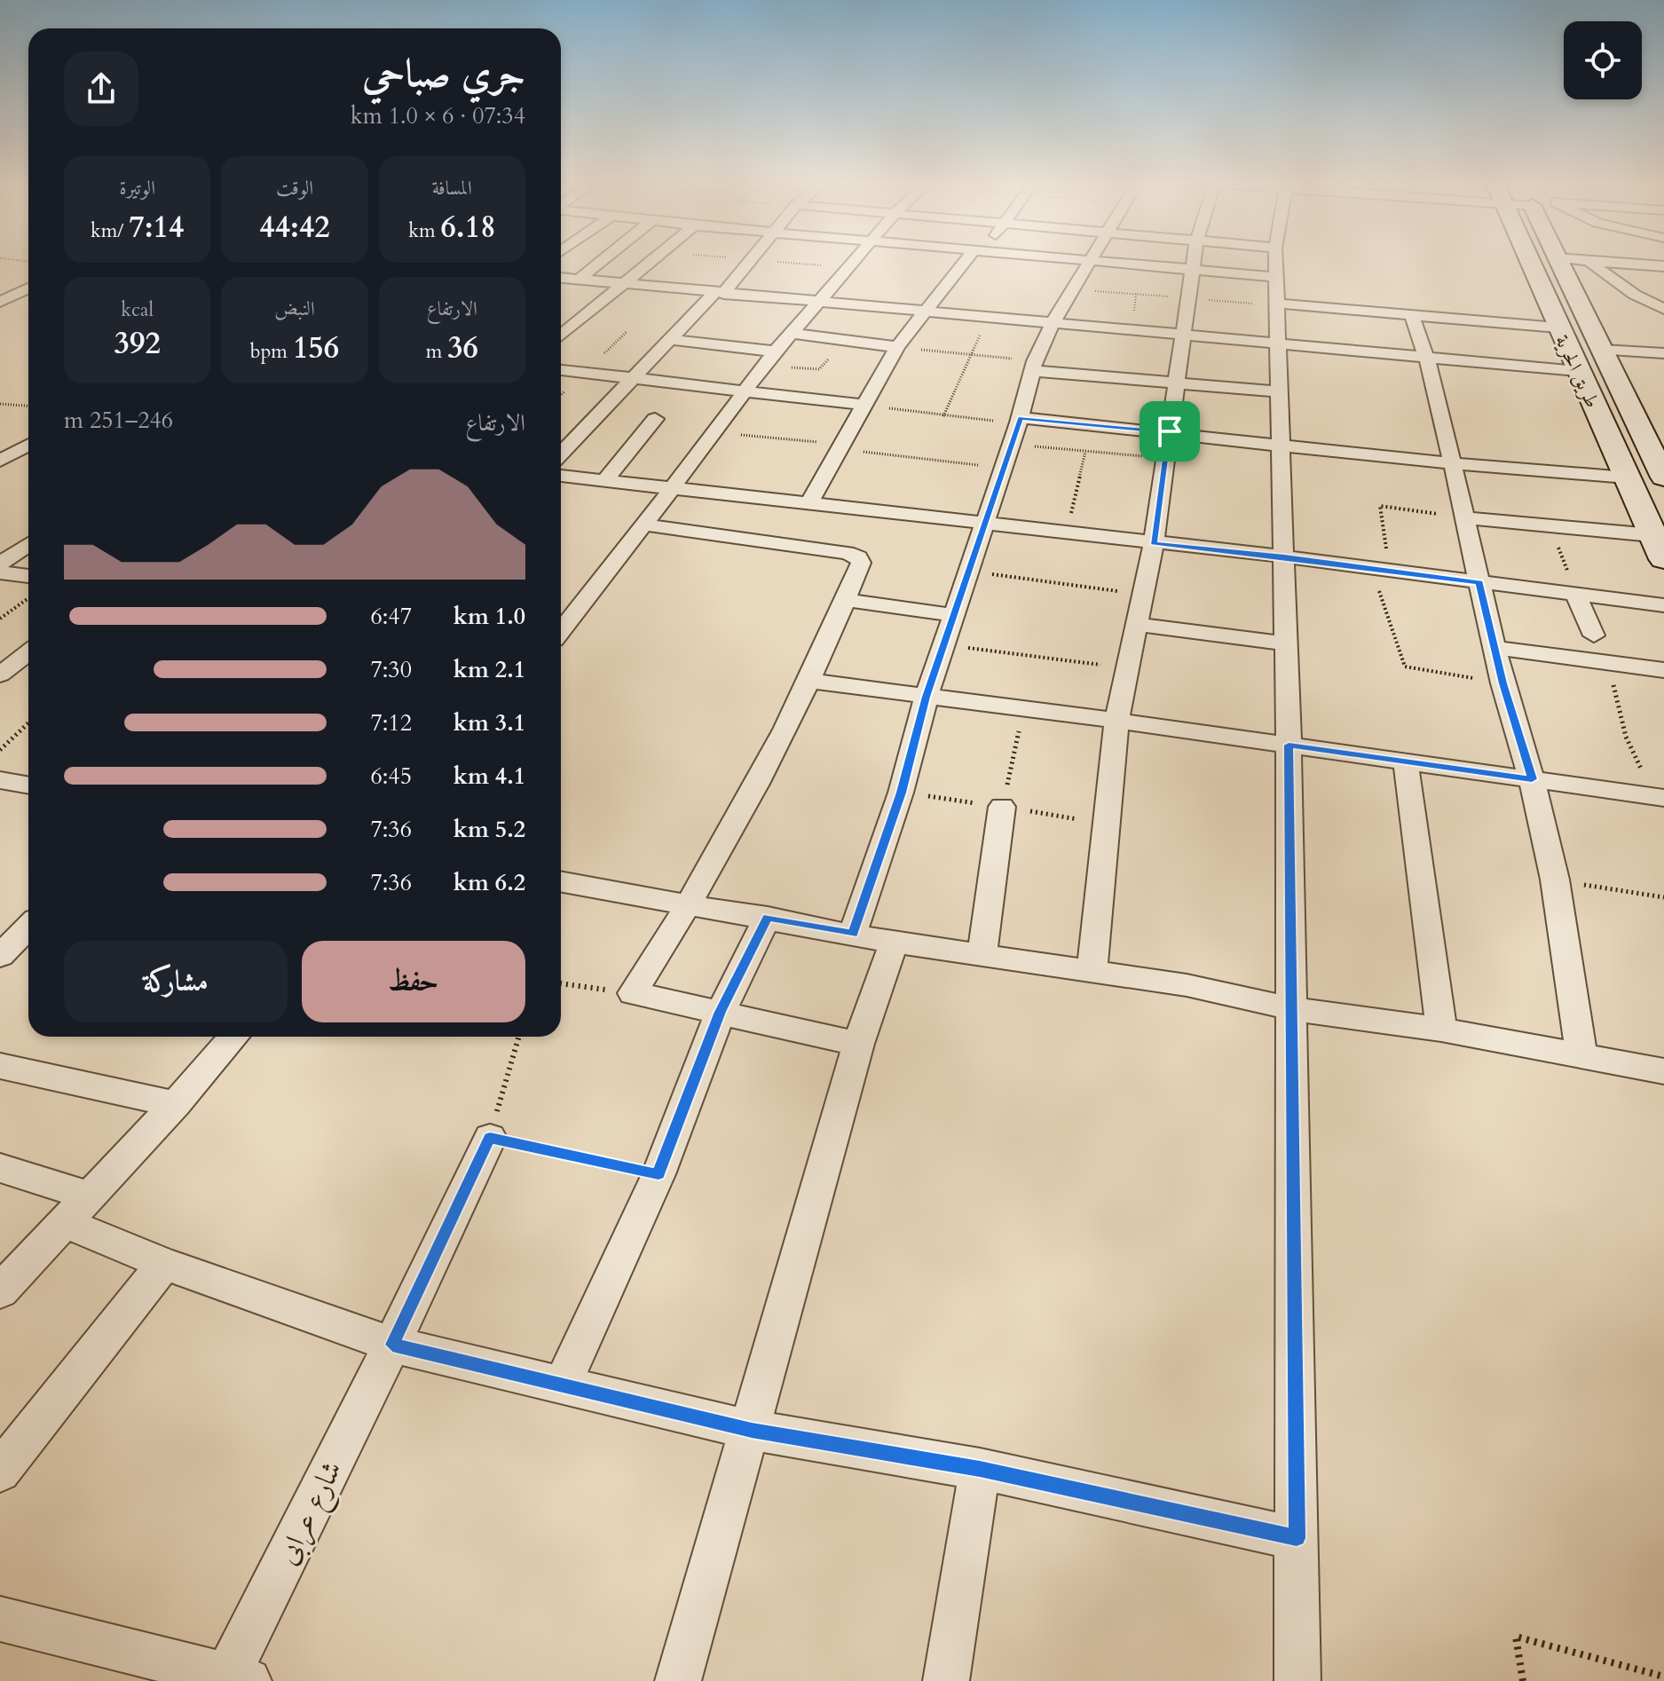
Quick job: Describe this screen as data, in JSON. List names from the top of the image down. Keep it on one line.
{"streets":{"main road":["طريق الحرية"],"street":["شارع عرابى"]},"page":{"heading":["جري صباحي","07:34 · 6 × 1.0 km"],"stats":[["المسافة","6.18 km"],["الوقت","44:42"],["الوتيرة","7:14 /km"],["الارتفاع","36 m"],["النبض","156 bpm"],["kcal","392"]],"chart":["الارتفاع","246–251 m"],"list":[{"name":"1.0 km","note":"6:47"},{"name":"2.1 km","note":"7:30"},{"name":"3.1 km","note":"7:12"},{"name":"4.1 km","note":"6:45"},{"name":"5.2 km","note":"7:36"},{"name":"6.2 km","note":"7:36"}],"buttons":["حفظ","مشاركة"]}}
